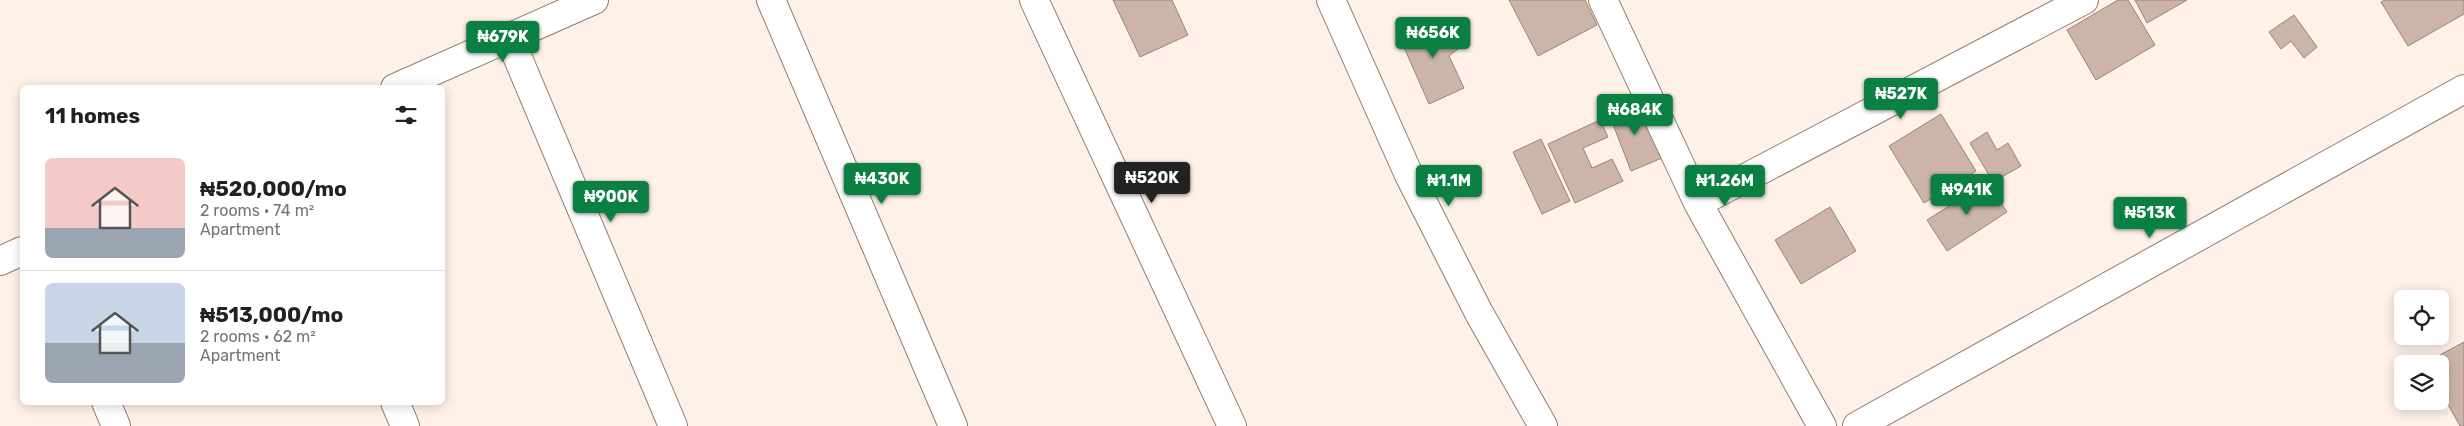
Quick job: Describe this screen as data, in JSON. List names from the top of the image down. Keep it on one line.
{"page":{"price":["₦656K","₦679K","₦527K","₦684K","₦520K","₦430K","₦1.1M","₦1.26M","₦941K","₦900K","₦513K"],"heading":"11 homes","list":[{"name":"₦520,000/mo","note":"2 rooms · 74 m² · Apartment"},{"name":"₦513,000/mo","note":"2 rooms · 62 m² · Apartment"}]}}
